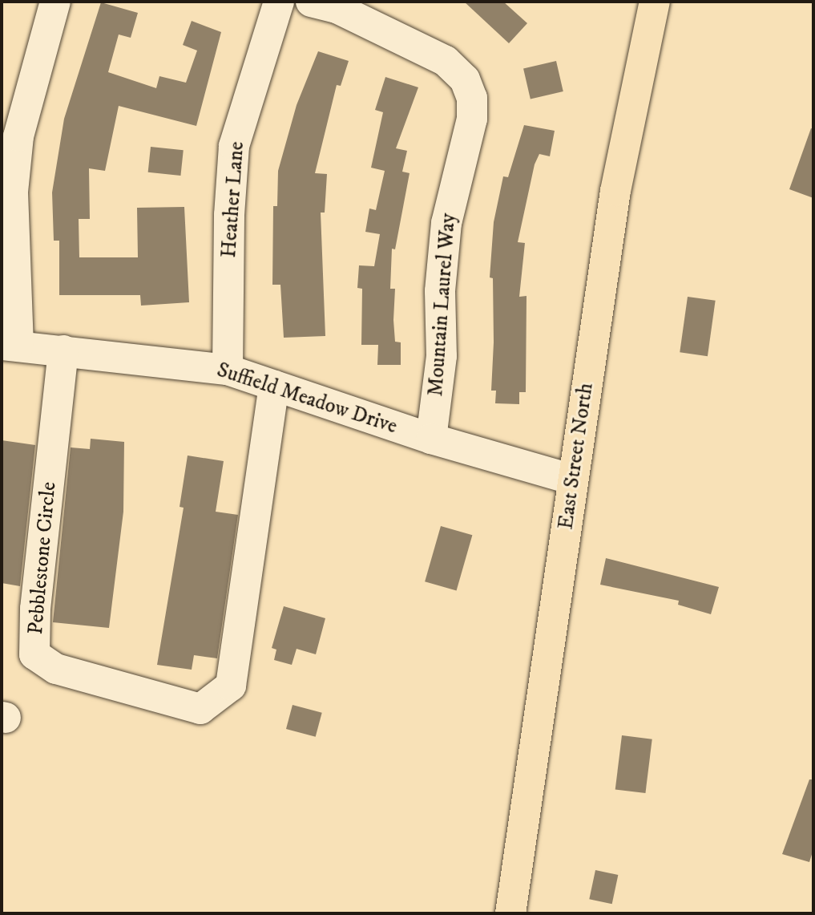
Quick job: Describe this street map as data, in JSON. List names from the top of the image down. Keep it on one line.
{"streets":{"main road":["East Street North"],"street":["Heather Lane","Mountain Laurel Way","Suffield Meadow Drive","Pebblestone Circle"]},"crossings":[["Heather Lane","Suffield Meadow Drive"],["Mountain Laurel Way","Suffield Meadow Drive"],["Suffield Meadow Drive","East Street North"],["Suffield Meadow Drive","Pebblestone Circle"]]}
